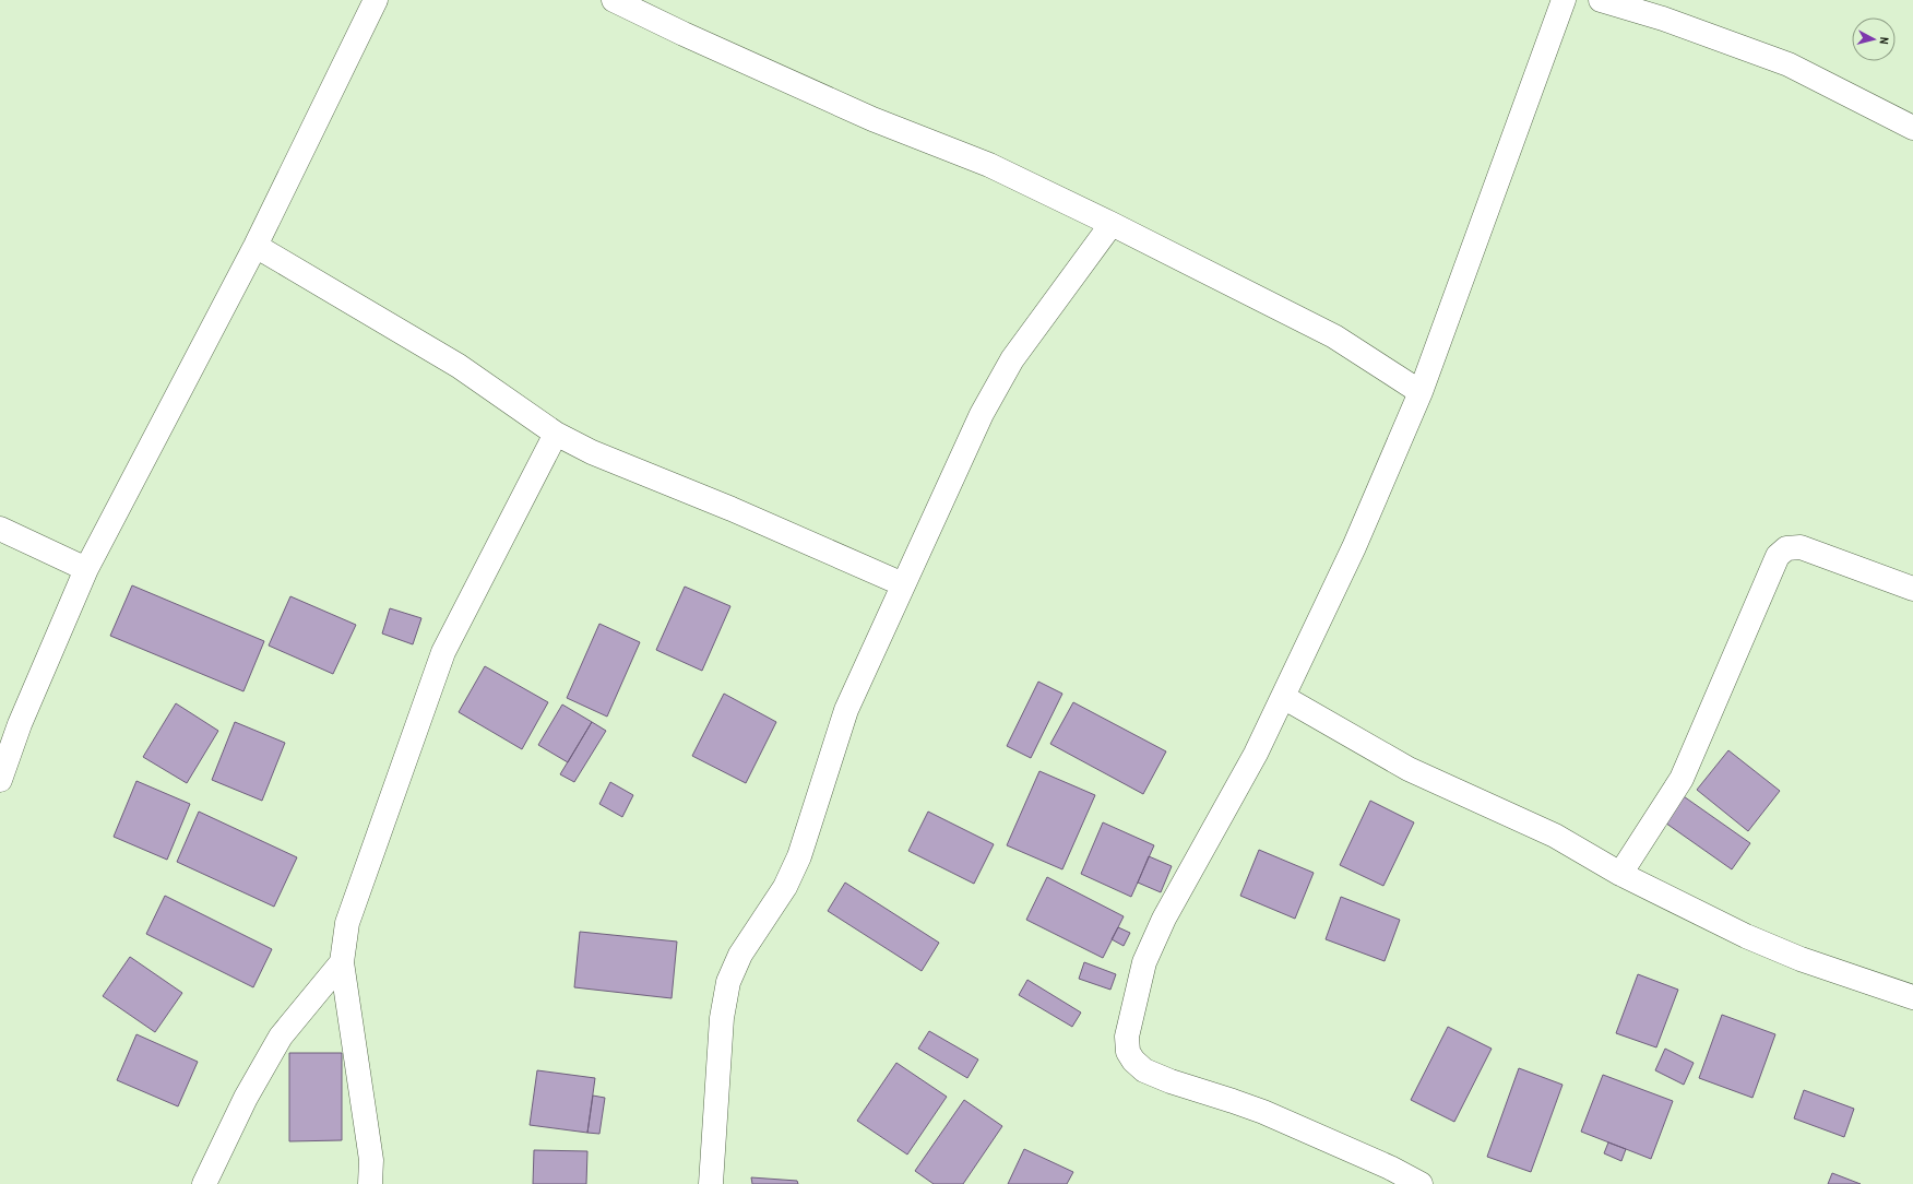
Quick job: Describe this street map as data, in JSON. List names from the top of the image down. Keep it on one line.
{"north":"right"}
